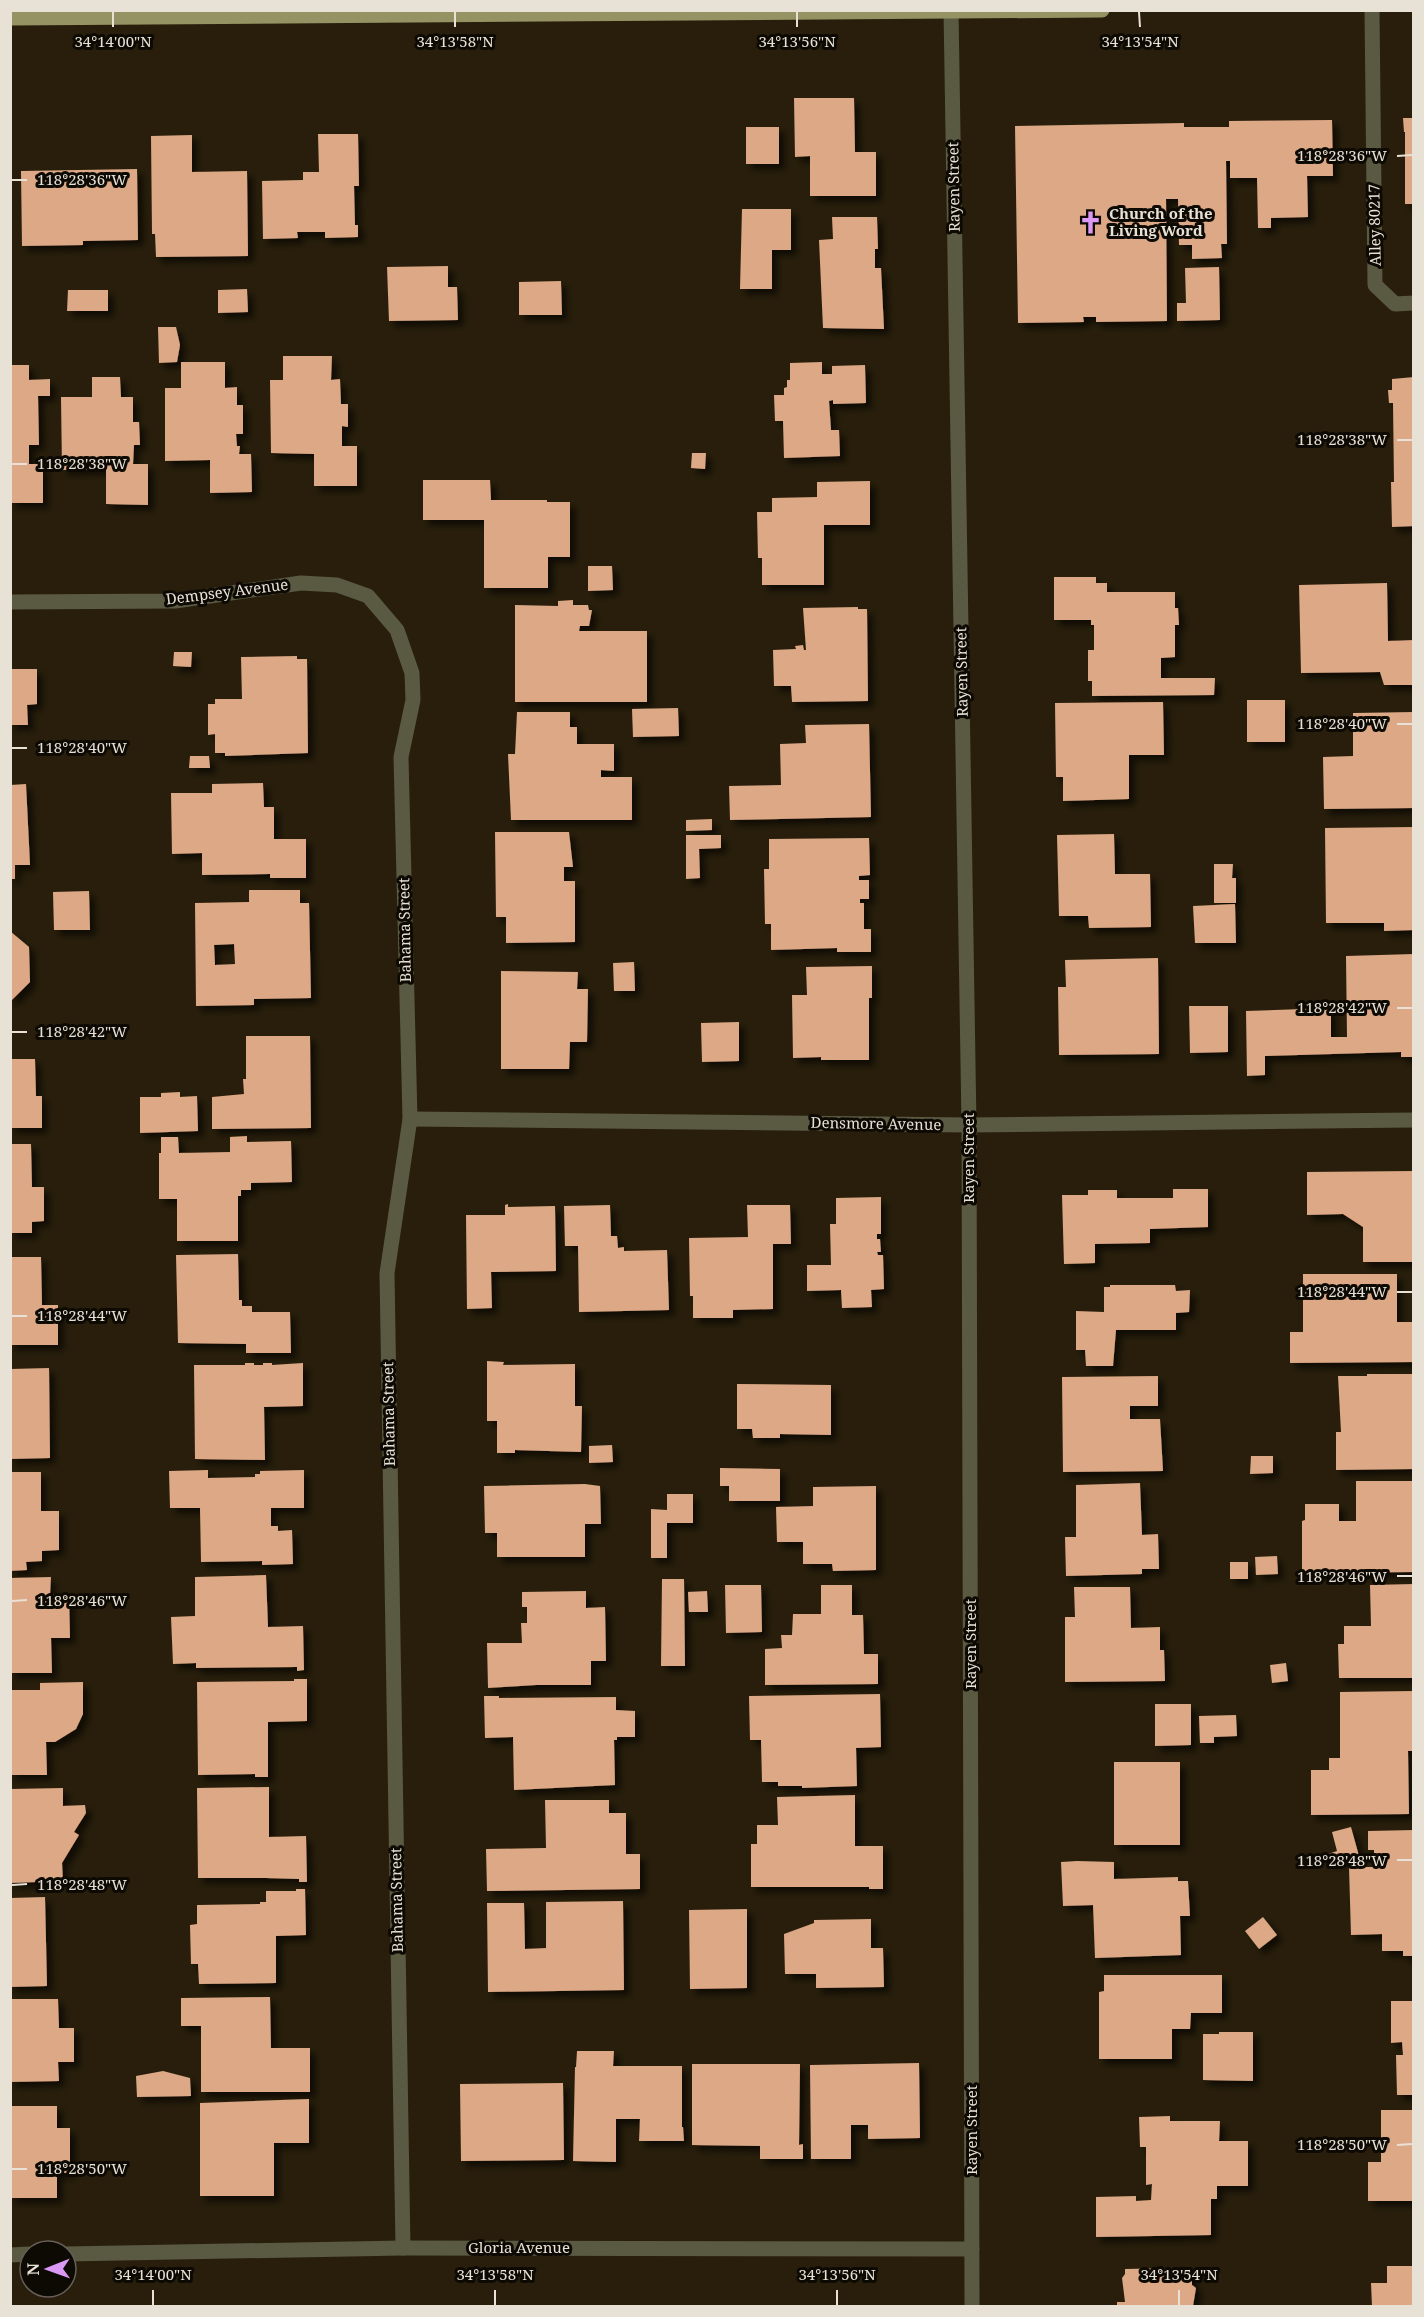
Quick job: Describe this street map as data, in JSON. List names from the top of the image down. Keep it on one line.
{"streets":{"street":["Rayen Street","Alley 80217","Dempsey Avenue","Bahama Street","Densmore Avenue","Gloria Avenue"]},"crossings":[["Rayen Street","Densmore Avenue"],["Rayen Street","Gloria Avenue"],["Dempsey Avenue","Bahama Street"],["Bahama Street","Densmore Avenue"],["Bahama Street","Gloria Avenue"]],"places":{"church":["Church of the Living Word"]},"north":"left","coordinates":["34°14'00\"N","34°13'58\"N","34°13'56\"N","34°13'54\"N","118°28'36\"W","118°28'38\"W","118°28'40\"W","118°28'42\"W","118°28'44\"W","118°28'46\"W","118°28'48\"W","118°28'50\"W"]}
